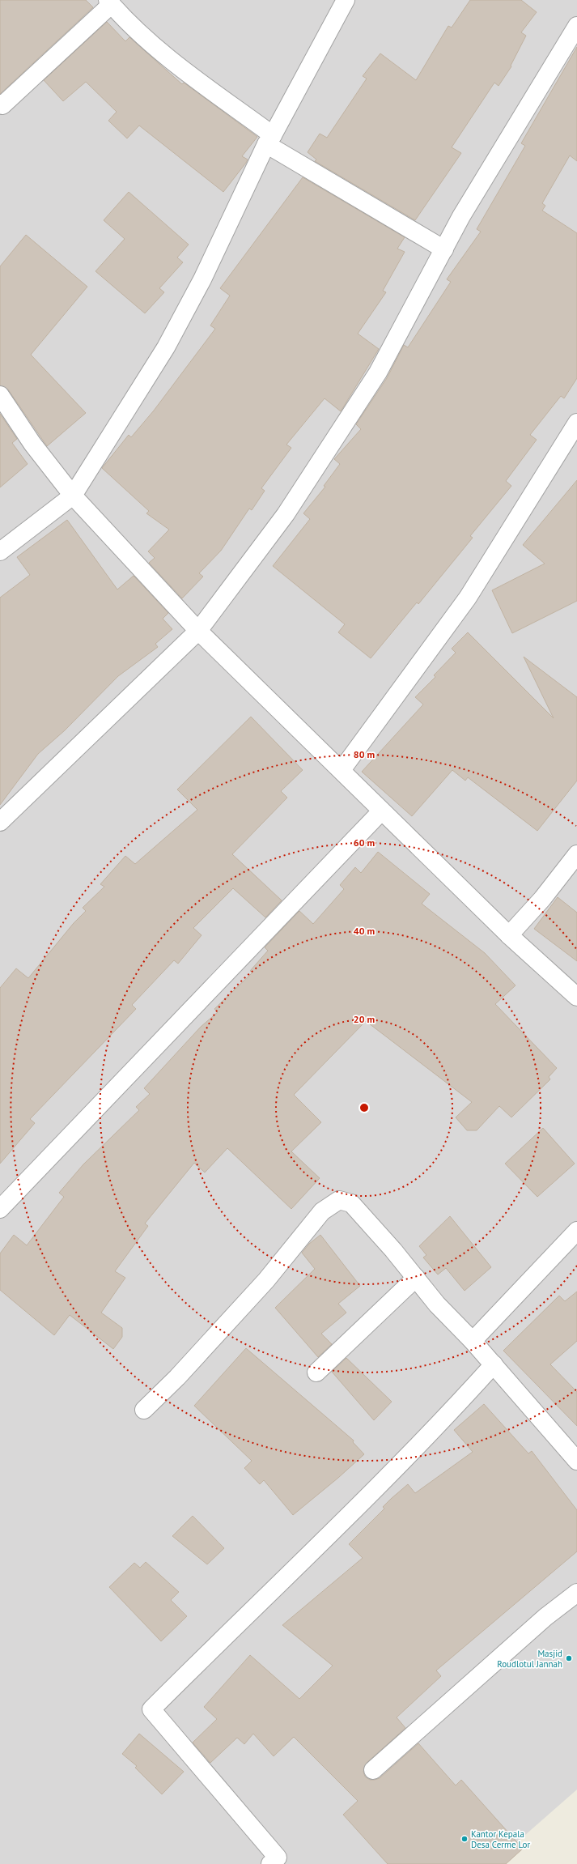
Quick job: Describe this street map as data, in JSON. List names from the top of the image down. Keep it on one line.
{"places":["Masjid Roudlotul Jannah","Kantor Kepala Desa Cerme Lor"],"rings":["80 m","60 m","40 m","20 m"]}
